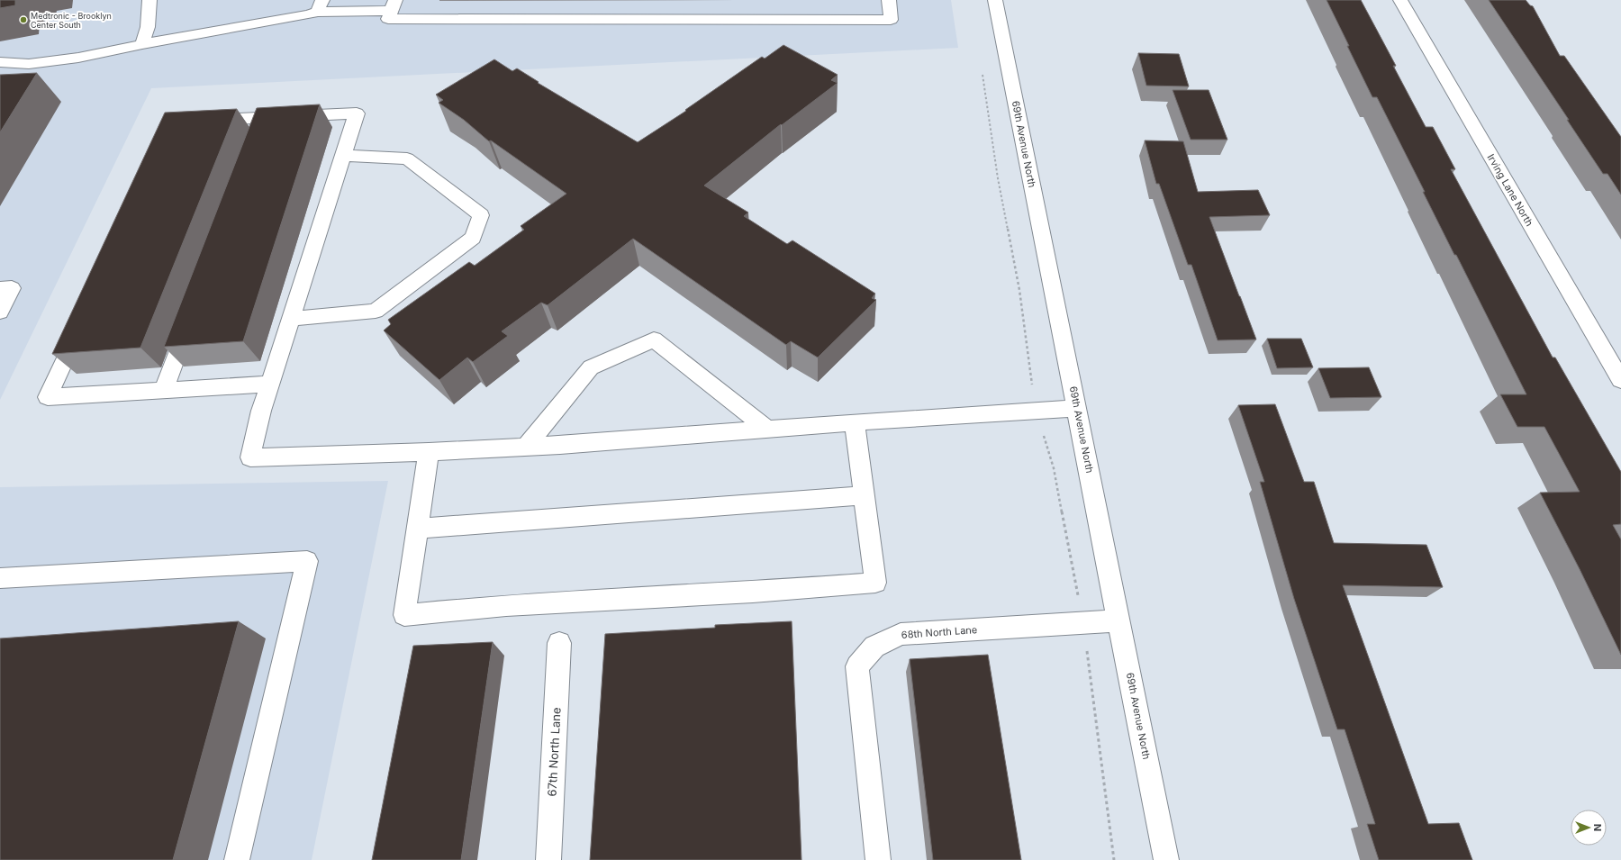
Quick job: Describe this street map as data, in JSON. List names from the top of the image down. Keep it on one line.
{"streets":{"street":["69th Avenue North","Irving Lane North","68th North Lane","67th North Lane"]},"crossings":[["69th Avenue North","68th North Lane"]],"places":["Medtronic - Brooklyn Center South"],"north":"right"}
